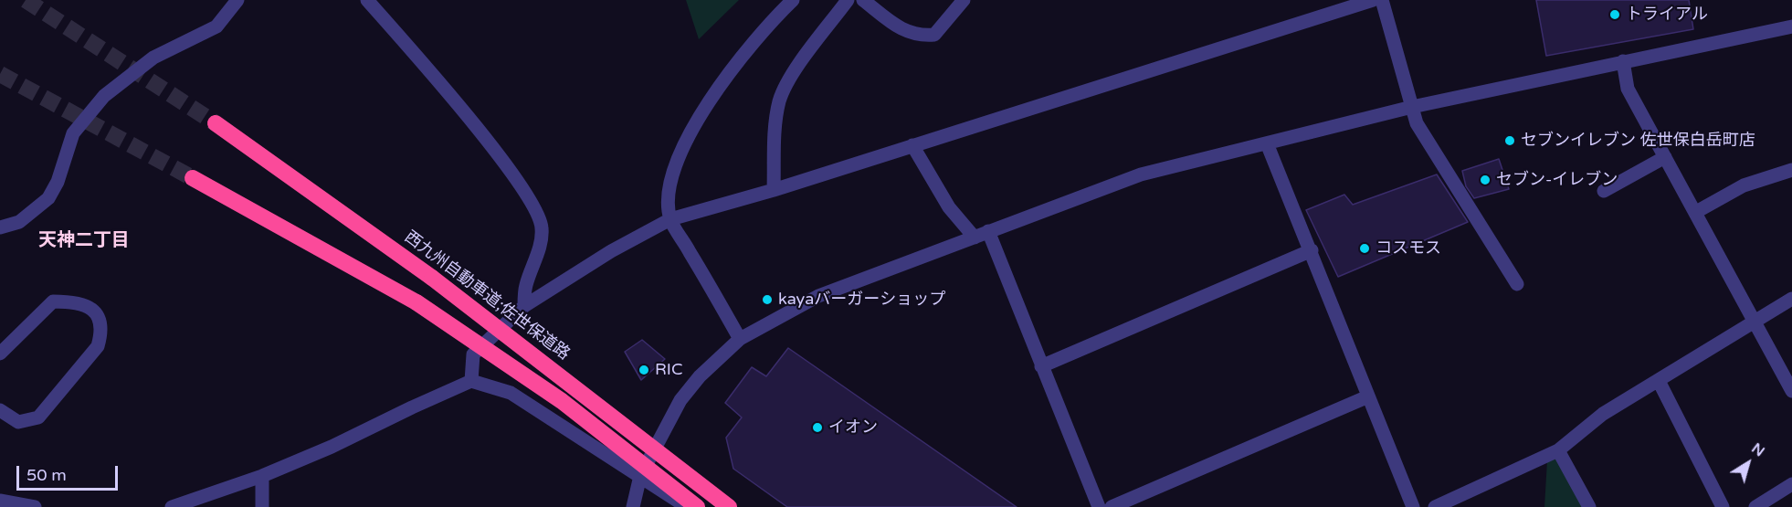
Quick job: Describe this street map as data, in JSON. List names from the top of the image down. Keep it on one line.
{"streets":{"highway":["西九州自動車道;佐世保道路"]},"districts":["天神二丁目"],"places":["トライアル","セブンイレブン 佐世保白岳町店","セブン-イレブン","コスモス","kayaバーガーショップ","RIC","イオン"],"scale_bar":"50 m","north":"top right"}
